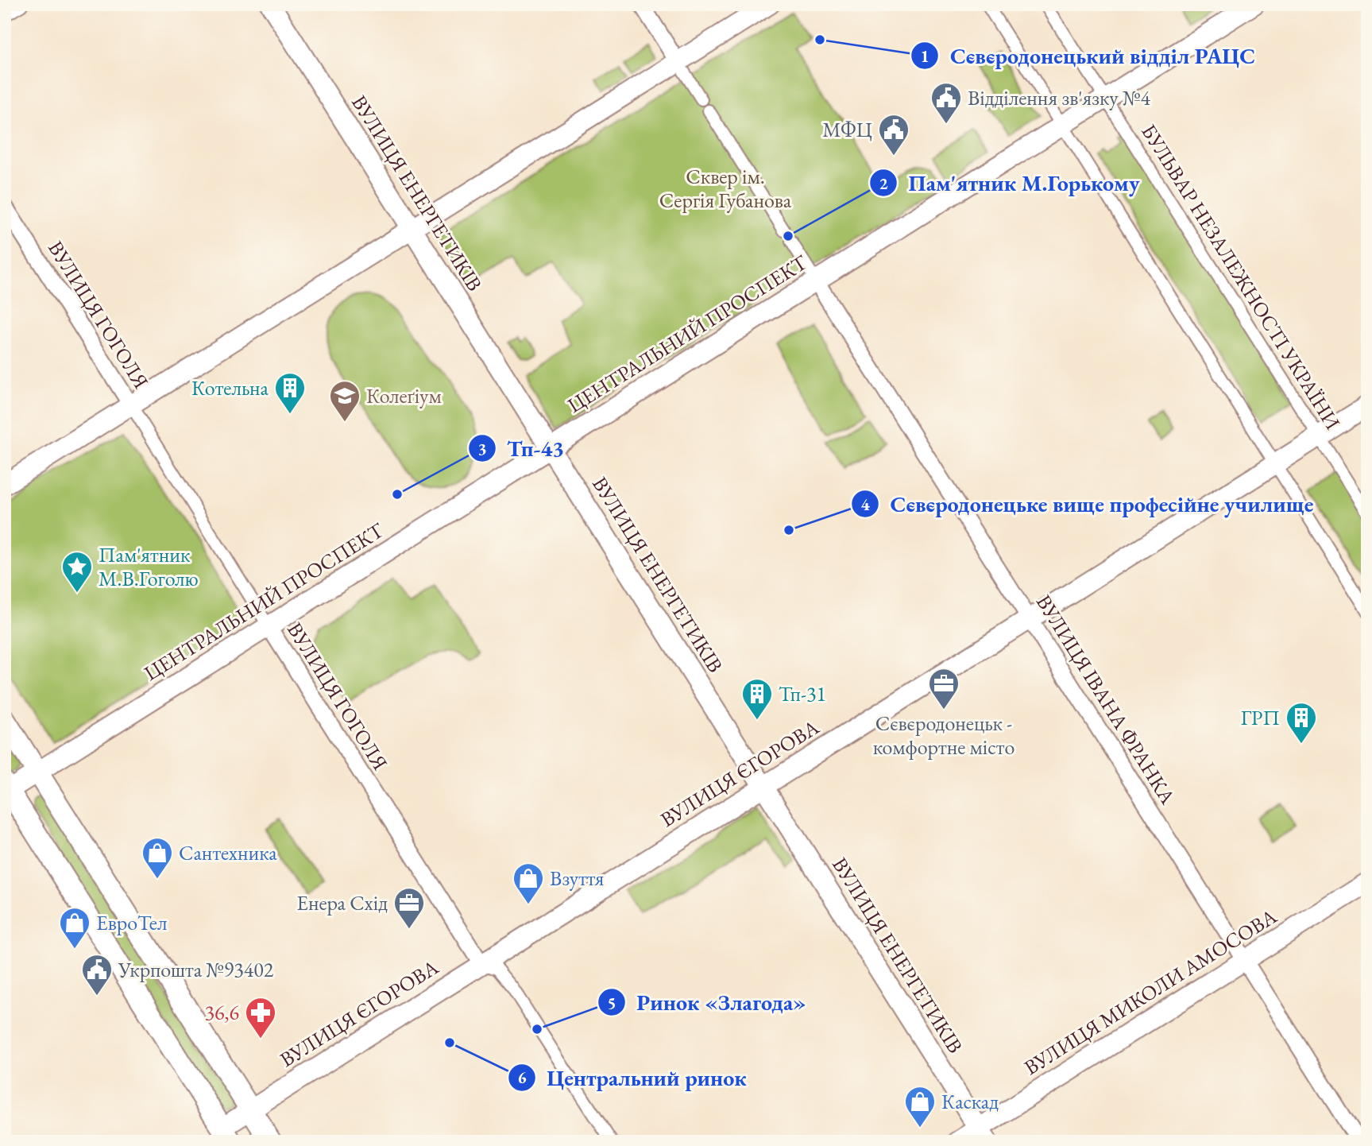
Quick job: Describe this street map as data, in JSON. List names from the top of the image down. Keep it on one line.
{"streets":{"street":["ВУЛИЦЯ ЕНЕРГЕТИКІВ","БУЛЬВАР НЕЗАЛЕЖНОСТІ УКРАЇНИ","ВУЛИЦЯ ГОГОЛЯ","ЦЕНТРАЛЬНИЙ ПРОСПЕКТ","ВУЛИЦЯ ІВАНА ФРАНКА","ВУЛИЦЯ ЄГОРОВА","ВУЛИЦЯ МИКОЛИ АМОСОВА"]},"crossings":[["ВУЛИЦЯ ЕНЕРГЕТИКІВ","ЦЕНТРАЛЬНИЙ ПРОСПЕКТ"],["ВУЛИЦЯ ЕНЕРГЕТИКІВ","ВУЛИЦЯ ЄГОРОВА"],["ВУЛИЦЯ ЕНЕРГЕТИКІВ","ВУЛИЦЯ МИКОЛИ АМОСОВА"],["БУЛЬВАР НЕЗАЛЕЖНОСТІ УКРАЇНИ","ЦЕНТРАЛЬНИЙ ПРОСПЕКТ"],["БУЛЬВАР НЕЗАЛЕЖНОСТІ УКРАЇНИ","ВУЛИЦЯ ЄГОРОВА"],["ВУЛИЦЯ ГОГОЛЯ","ЦЕНТРАЛЬНИЙ ПРОСПЕКТ"],["ВУЛИЦЯ ГОГОЛЯ","ВУЛИЦЯ ЄГОРОВА"],["ЦЕНТРАЛЬНИЙ ПРОСПЕКТ","ВУЛИЦЯ ІВАНА ФРАНКА"],["ВУЛИЦЯ ІВАНА ФРАНКА","ВУЛИЦЯ ЄГОРОВА"],["ВУЛИЦЯ ІВАНА ФРАНКА","ВУЛИЦЯ МИКОЛИ АМОСОВА"]],"parks":["Сквер ім. Сергія Губанова"],"places":{"other":["Сєвєродонецький відділ РАЦС","Пам'ятник М.Горькому","Тп-43","Сєвєродонецьке вище професійне училище","Ринок «Злагода»","Центральний ринок"],"public building":["Відділення зв'язку №4","МФЦ","Укрпошта №93402"],"building":["Котельна","Тп-31","ГРП"],"school or university":["Колеґіум"],"place":["Пам'ятник М.В.Гоголю"],"office":["Сєвєродонецьк - комфортне місто","Енера Схід"],"shop":["Сантехника","Взуття","ЕвроТел","Каскад"],"pharmacy":["36,6"]}}
